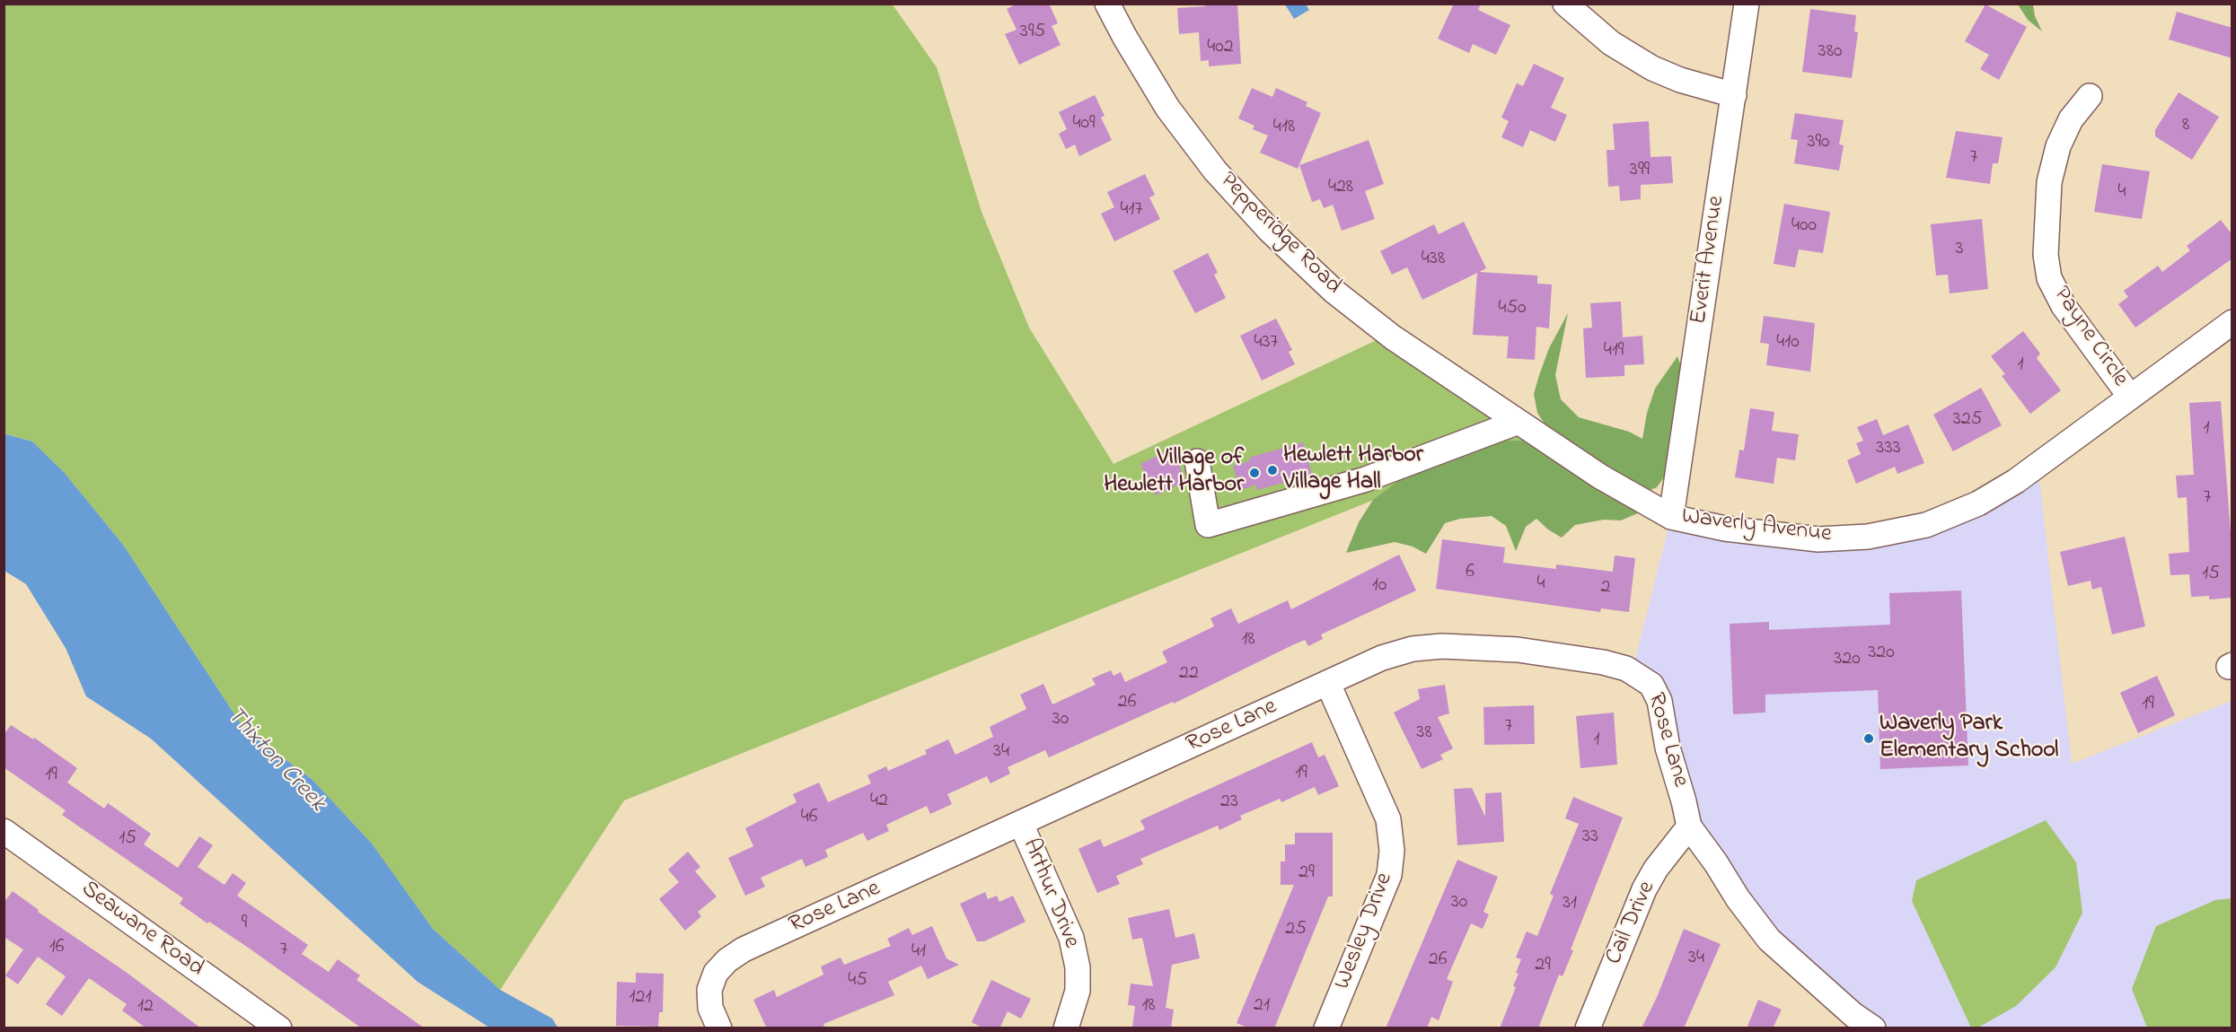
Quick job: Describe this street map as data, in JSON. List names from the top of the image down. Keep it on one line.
{"streets":{"street":["Pepperidge Road","Everit Avenue","Payne Circle","Waverly Avenue","Rose Lane","Arthur Drive","Cail Drive","Seawane Road","Wesley Drive"]},"crossings":[["Pepperidge Road","Waverly Avenue"],["Everit Avenue","Waverly Avenue"],["Payne Circle","Waverly Avenue"],["Rose Lane","Arthur Drive"],["Rose Lane","Cail Drive"],["Rose Lane","Wesley Drive"]],"water":["Thixton Creek"],"places":["Hewlett Harbor Village Hall","Village of Hewlett Harbor","Waverly Park Elementary School"],"house_numbers":["395","402","380","409","8","418","390","7","399","428","4","417","400","3","438","450","437","410","419","1","325","1","333","7","6","15","4","10","2","18","320","320","22","26","19","30","7","38","1","34","19","19","42","23","46","33","15","29","30","31","9","25","16","7","41","34","26","29","45","121","18","21","12"]}
